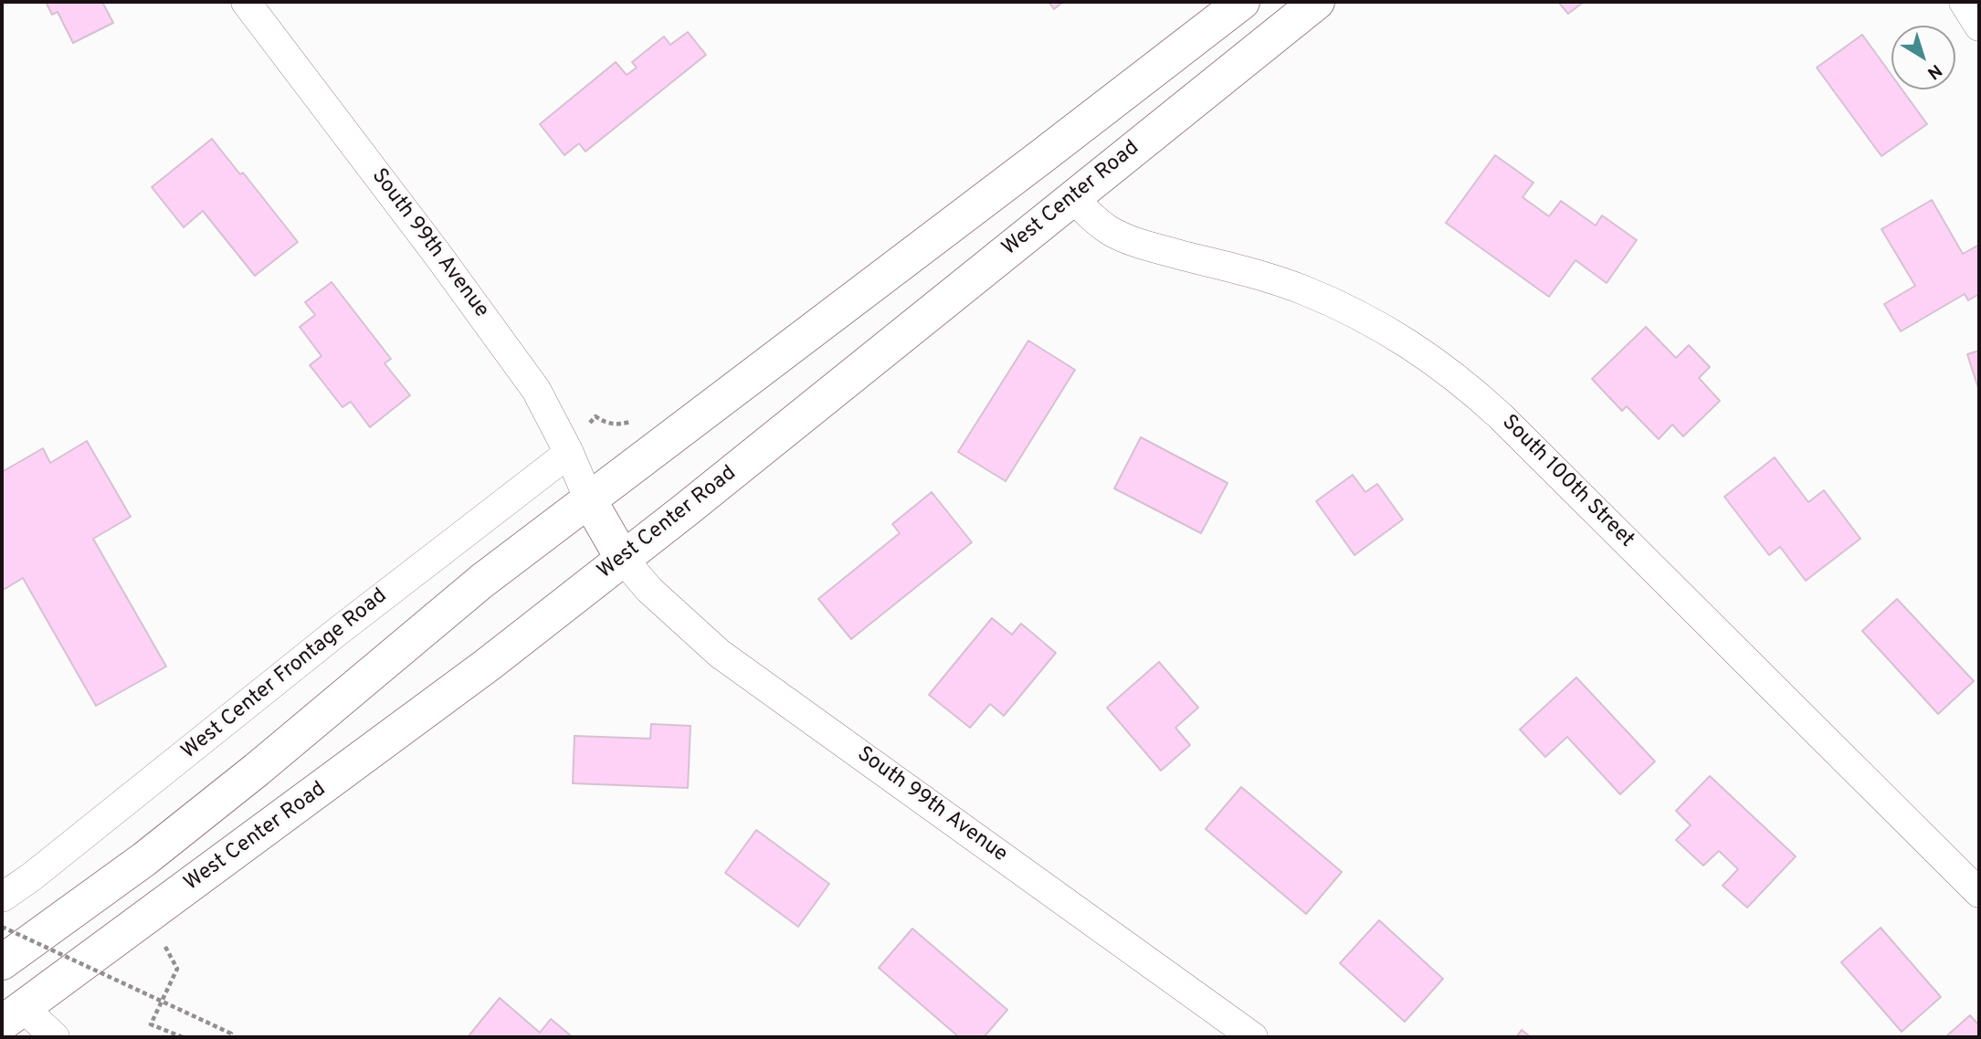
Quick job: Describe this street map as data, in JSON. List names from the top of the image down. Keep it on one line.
{"streets":{"main road":["West Center Road"],"street":["South 99th Avenue","South 100th Street","West Center Frontage Road"]},"crossings":[["West Center Road","South 99th Avenue"],["West Center Road","South 100th Street"],["South 99th Avenue","West Center Frontage Road"]],"north":"bottom right"}
